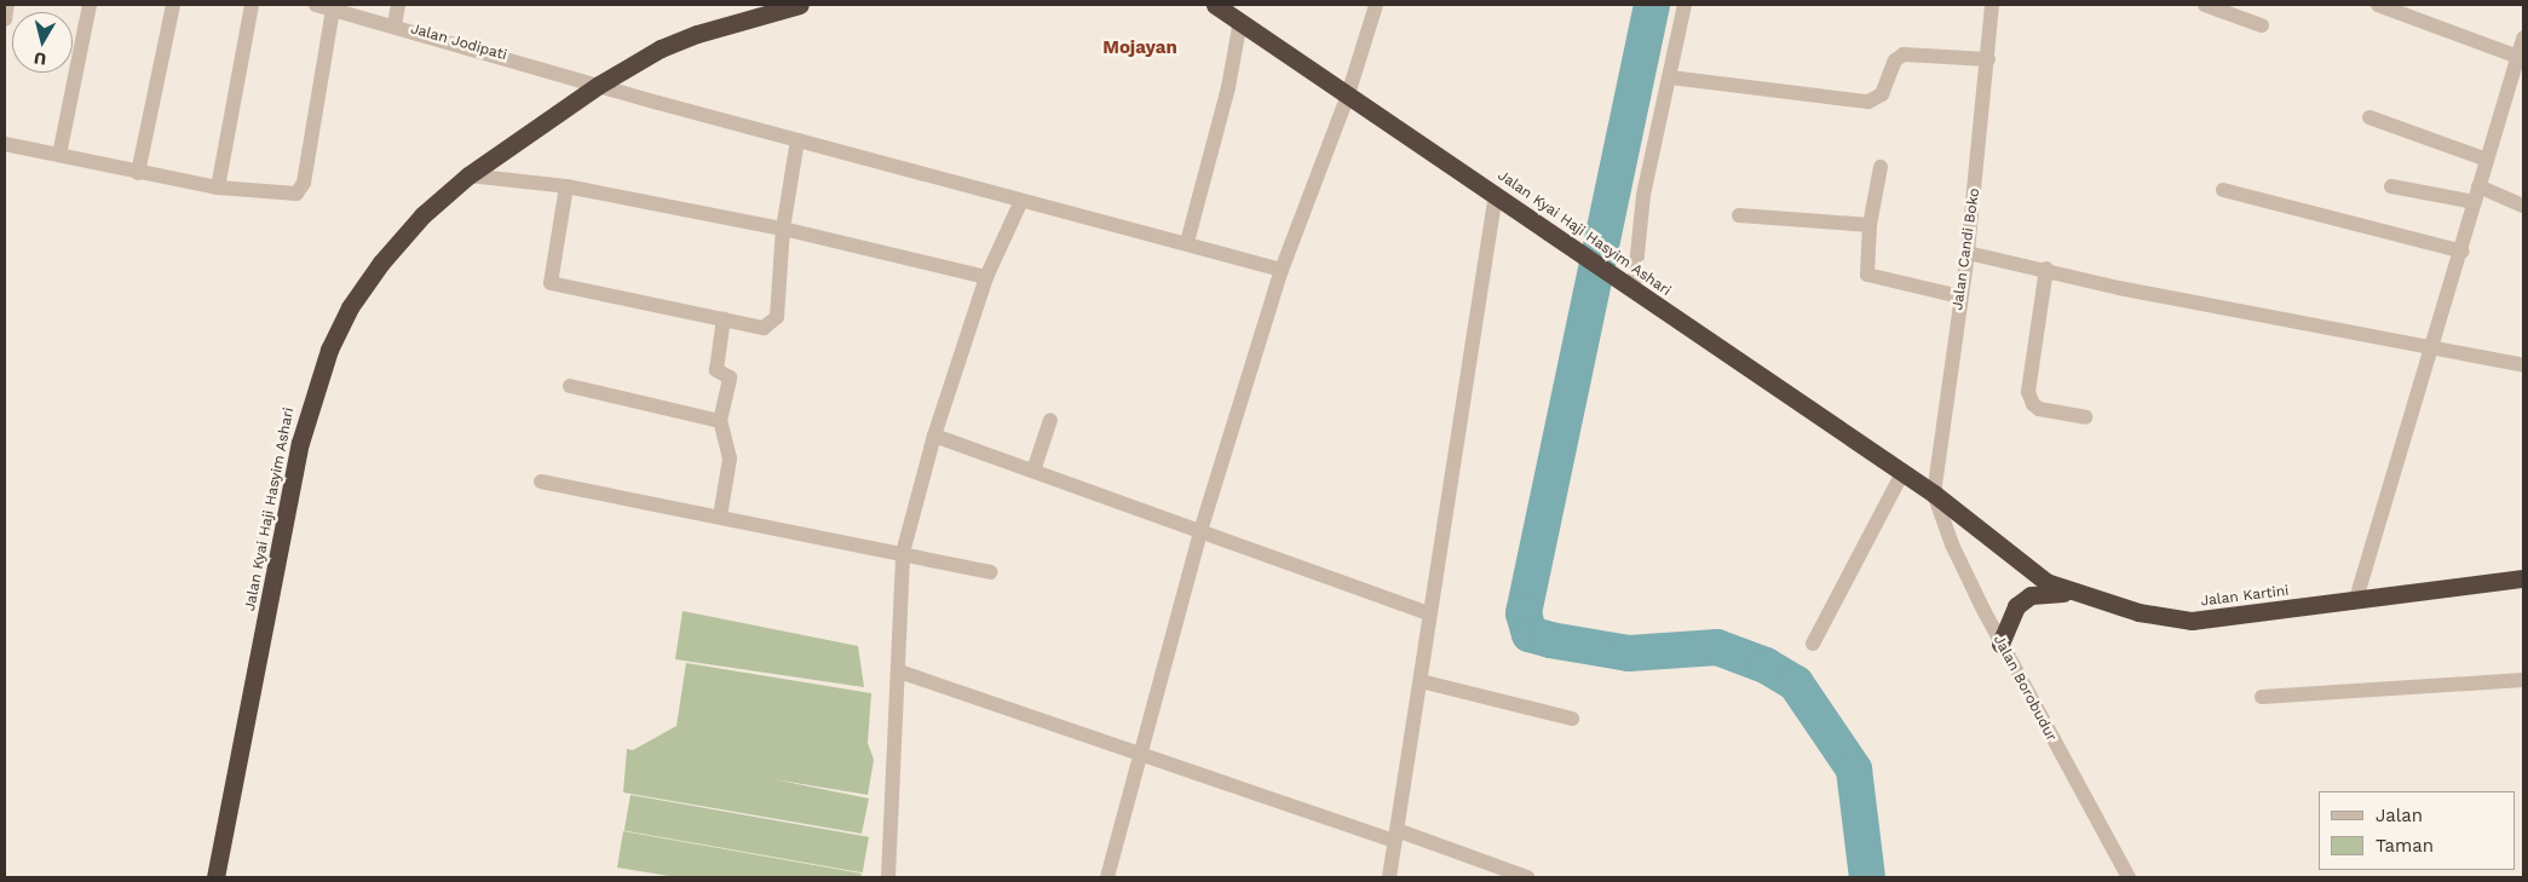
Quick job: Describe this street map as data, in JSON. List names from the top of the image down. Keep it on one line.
{"streets":{"highway":["Jalan Kyai Haji Hasyim Ashari","Jalan Kartini"],"street":["Jalan Jodipati","Jalan Candi Boko","Jalan Borobudur"]},"crossings":[["Jalan Jodipati","Jalan Kyai Haji Hasyim Ashari"],["Jalan Kyai Haji Hasyim Ashari","Jalan Candi Boko"],["Jalan Kyai Haji Hasyim Ashari","Jalan Kartini"],["Jalan Kyai Haji Hasyim Ashari","Jalan Borobudur"],["Jalan Candi Boko","Jalan Kartini"],["Jalan Candi Boko","Jalan Borobudur"],["Jalan Kartini","Jalan Borobudur"]],"districts":["Mojayan"],"legend":["Jalan","Taman"],"north":"bottom"}
